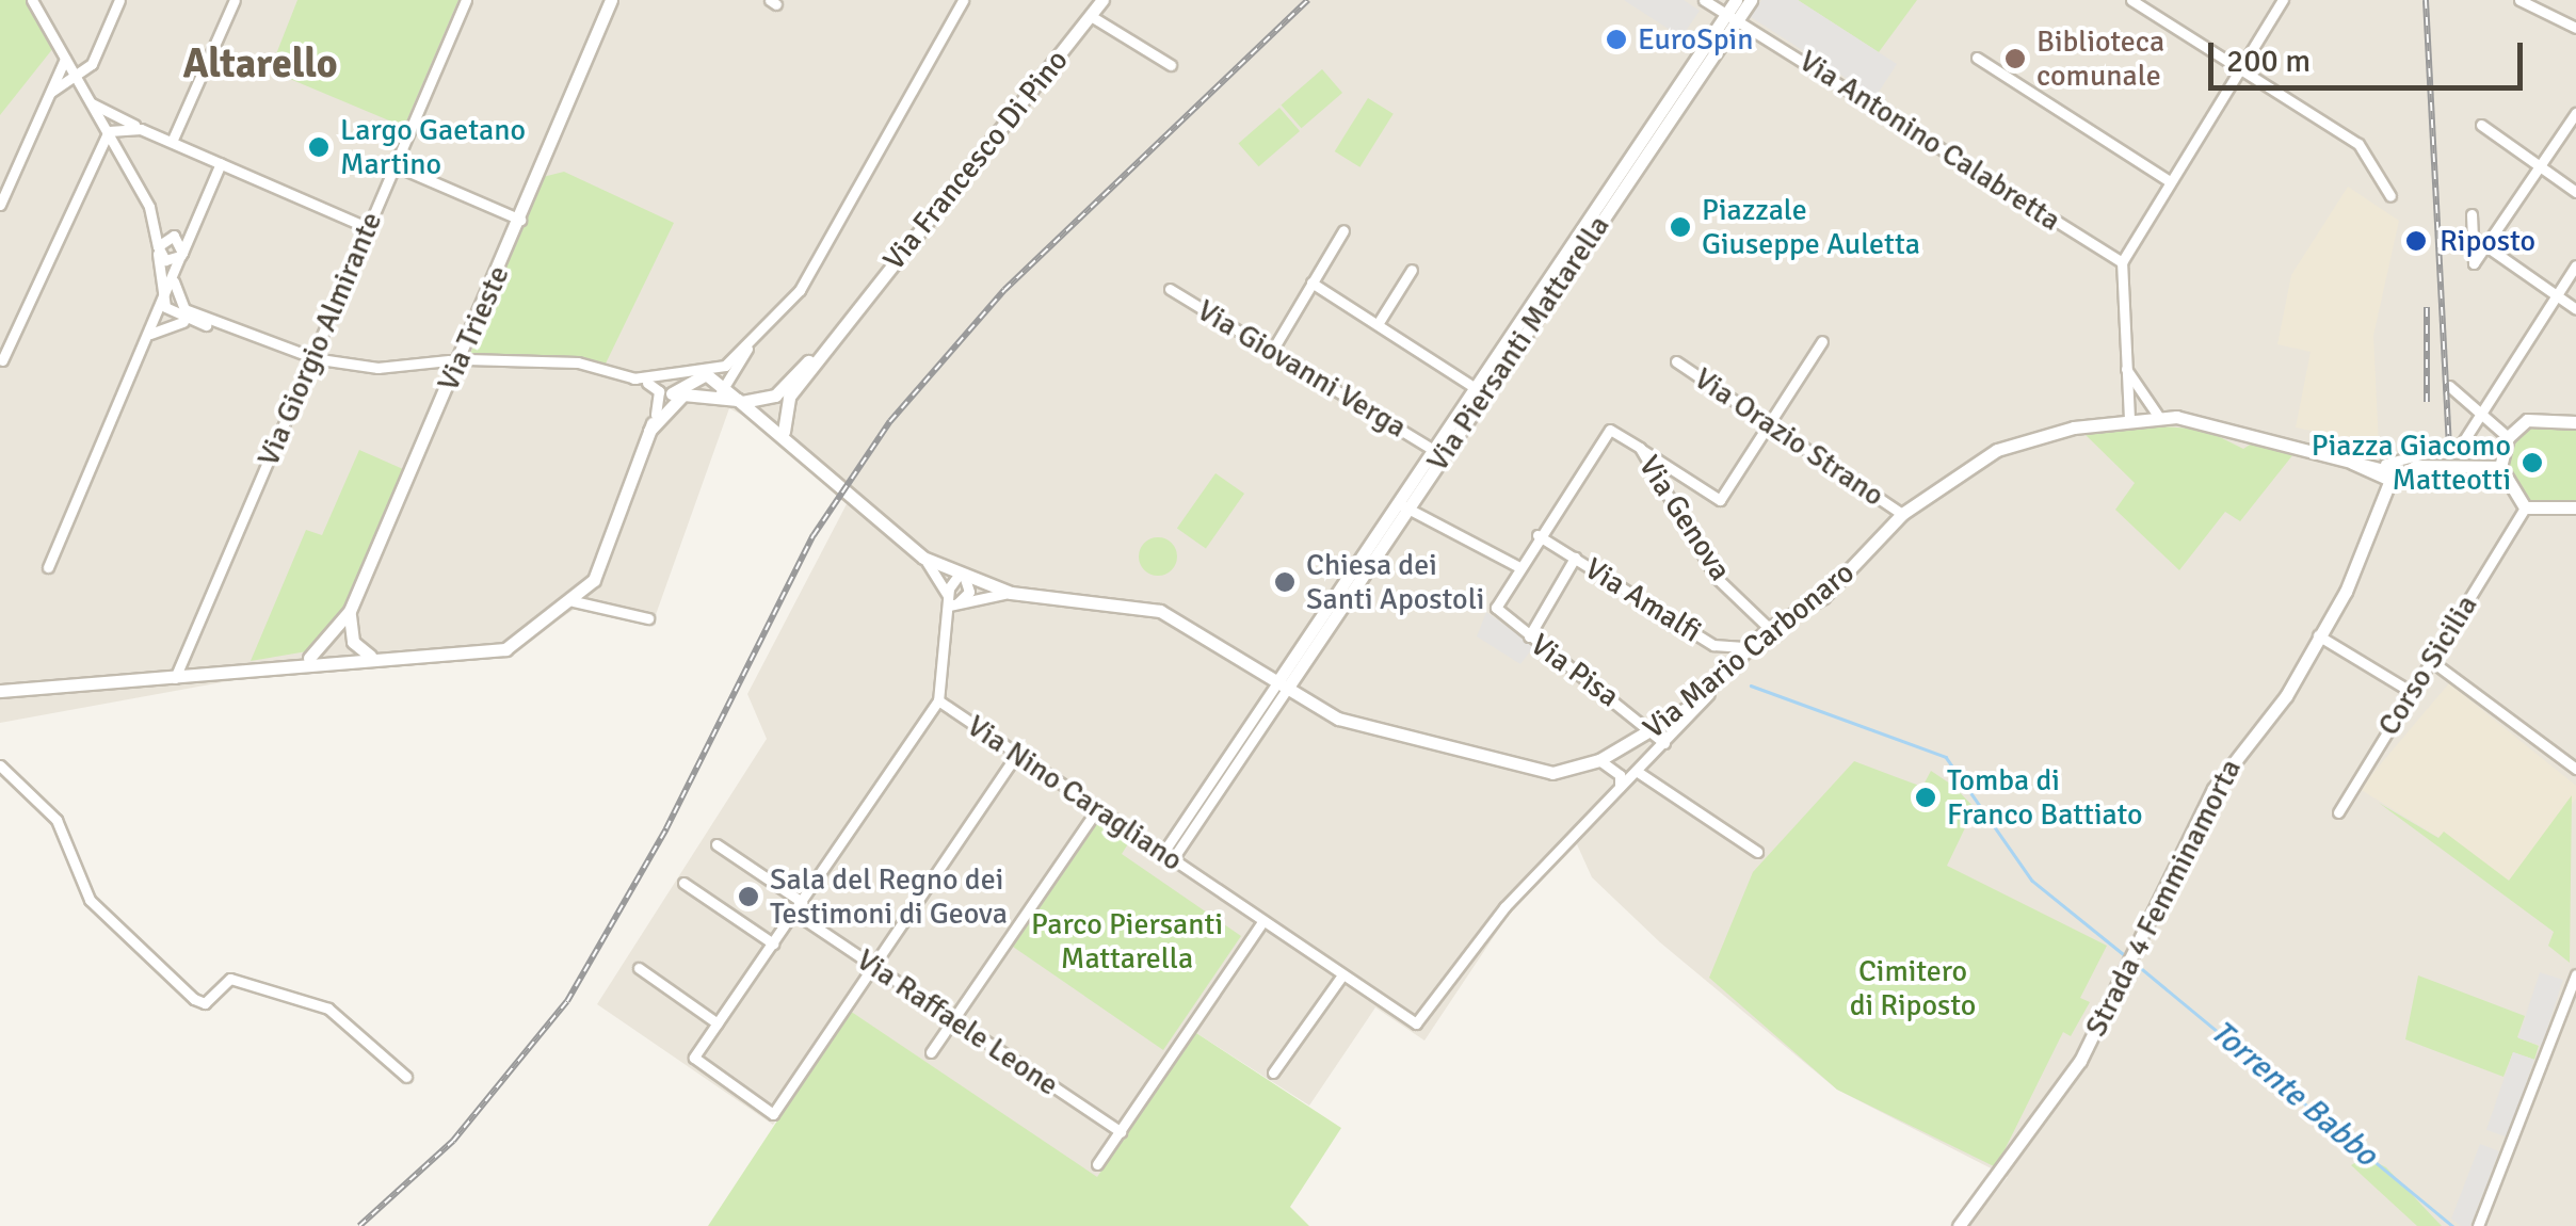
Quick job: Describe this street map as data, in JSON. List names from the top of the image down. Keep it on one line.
{"streets":{"street":["Via Antonino Calabretta","Via Francesco Di Pino","Via Trieste","Via Giorgio Almirante","Via Piersanti Mattarella","Via Giovanni Verga","Via Orazio Strano","Via Genova","Via Amalfi","Via Mario Carbonaro","Corso Sicilia","Via Pisa","Via Nino Caragliano","Strada 4 Femminamorta","Via Raffaele Leone"]},"crossings":[["Via Antonino Calabretta","Via Piersanti Mattarella"],["Via Francesco Di Pino","Via Mario Carbonaro"],["Via Piersanti Mattarella","Via Giovanni Verga"],["Via Piersanti Mattarella","Via Mario Carbonaro"],["Via Orazio Strano","Via Mario Carbonaro"],["Via Genova","Via Amalfi"],["Via Genova","Via Mario Carbonaro"],["Via Genova","Via Pisa"],["Via Amalfi","Via Mario Carbonaro"],["Via Mario Carbonaro","Via Pisa"],["Via Mario Carbonaro","Strada 4 Femminamorta"]],"districts":["Altarello"],"water":["Torrente Babbo"],"parks":["Parco Piersanti Mattarella","Cimitero di Riposto"],"places":["EuroSpin","Biblioteca comunale","Largo Gaetano Martino","Piazzale Giuseppe Auletta","Riposto","Piazza Giacomo Matteotti","Chiesa dei Santi Apostoli","Tomba di Franco Battiato","Sala del Regno dei Testimoni di Geova"],"scale_bar":"200 m"}
